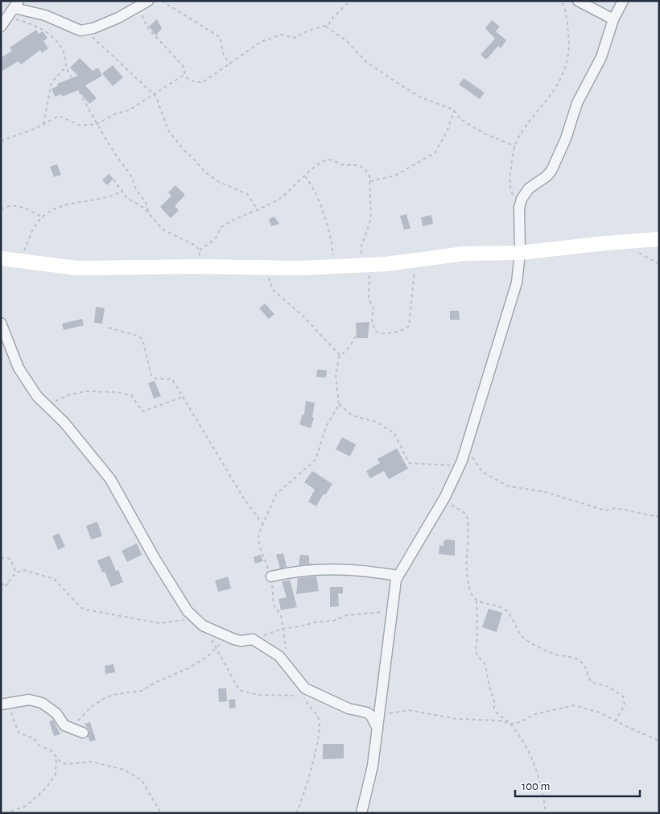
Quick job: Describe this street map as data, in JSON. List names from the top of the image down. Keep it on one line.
{"scale_bar":"100 m"}
